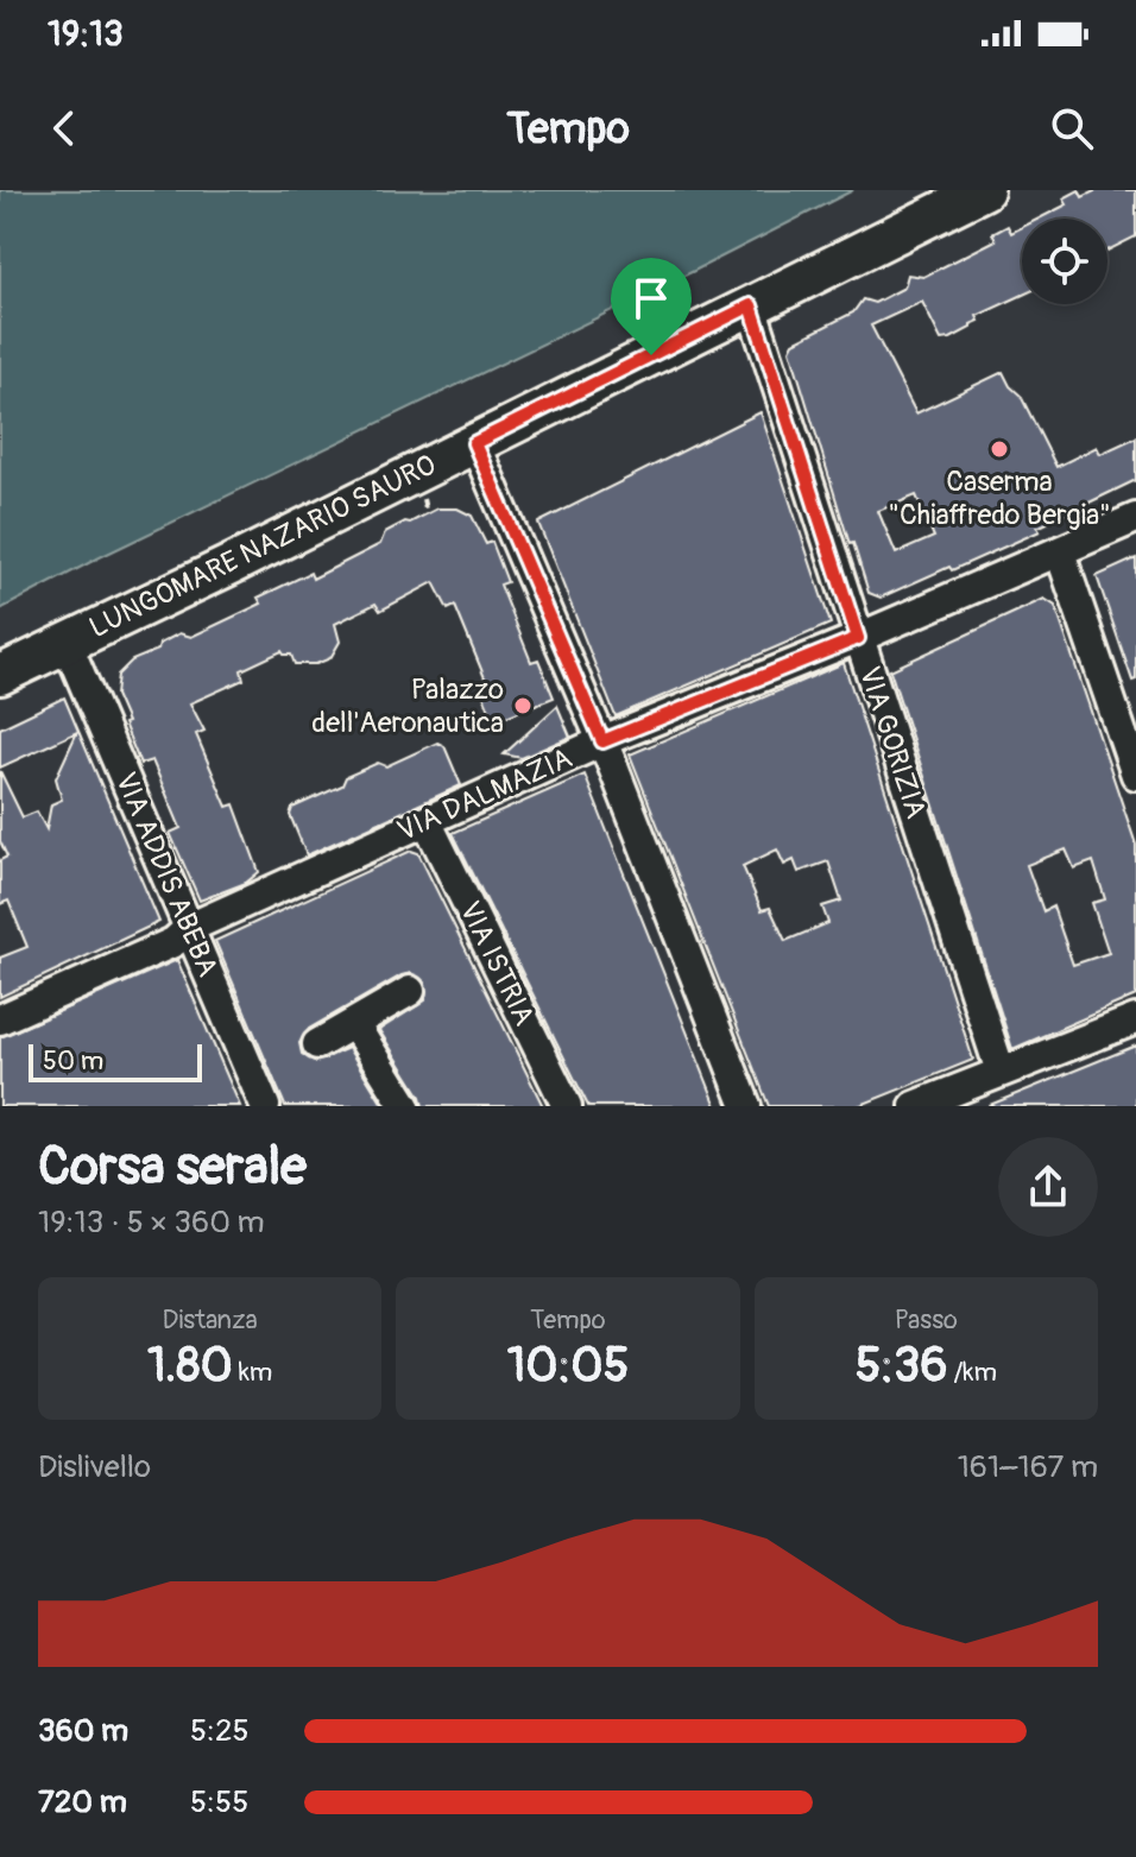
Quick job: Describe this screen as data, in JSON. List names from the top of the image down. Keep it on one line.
{"streets":{"main road":["LUNGOMARE NAZARIO SAURO"],"street":["VIA GORIZIA","VIA DALMAZIA","VIA ADDIS ABEBA","VIA ISTRIA"]},"crossings":[["LUNGOMARE NAZARIO SAURO","VIA GORIZIA"],["LUNGOMARE NAZARIO SAURO","VIA ADDIS ABEBA"],["VIA GORIZIA","VIA DALMAZIA"],["VIA DALMAZIA","VIA ADDIS ABEBA"],["VIA DALMAZIA","VIA ISTRIA"]],"places":["Caserma \"Chiaffredo Bergia\"","Palazzo dell'Aeronautica"],"scale_bar":"50 m","page":{"status":"19:13","header":"Tempo","scale":"50 m","heading":["Corsa serale","19:13 · 5 × 360 m"],"stats":[["Distanza","1.80 km"],["Tempo","10:05"],["Passo","5:36 /km"]],"chart":["Dislivello","161–167 m"],"list":[{"name":"360 m","note":"5:25"},{"name":"720 m","note":"5:55"}]}}
